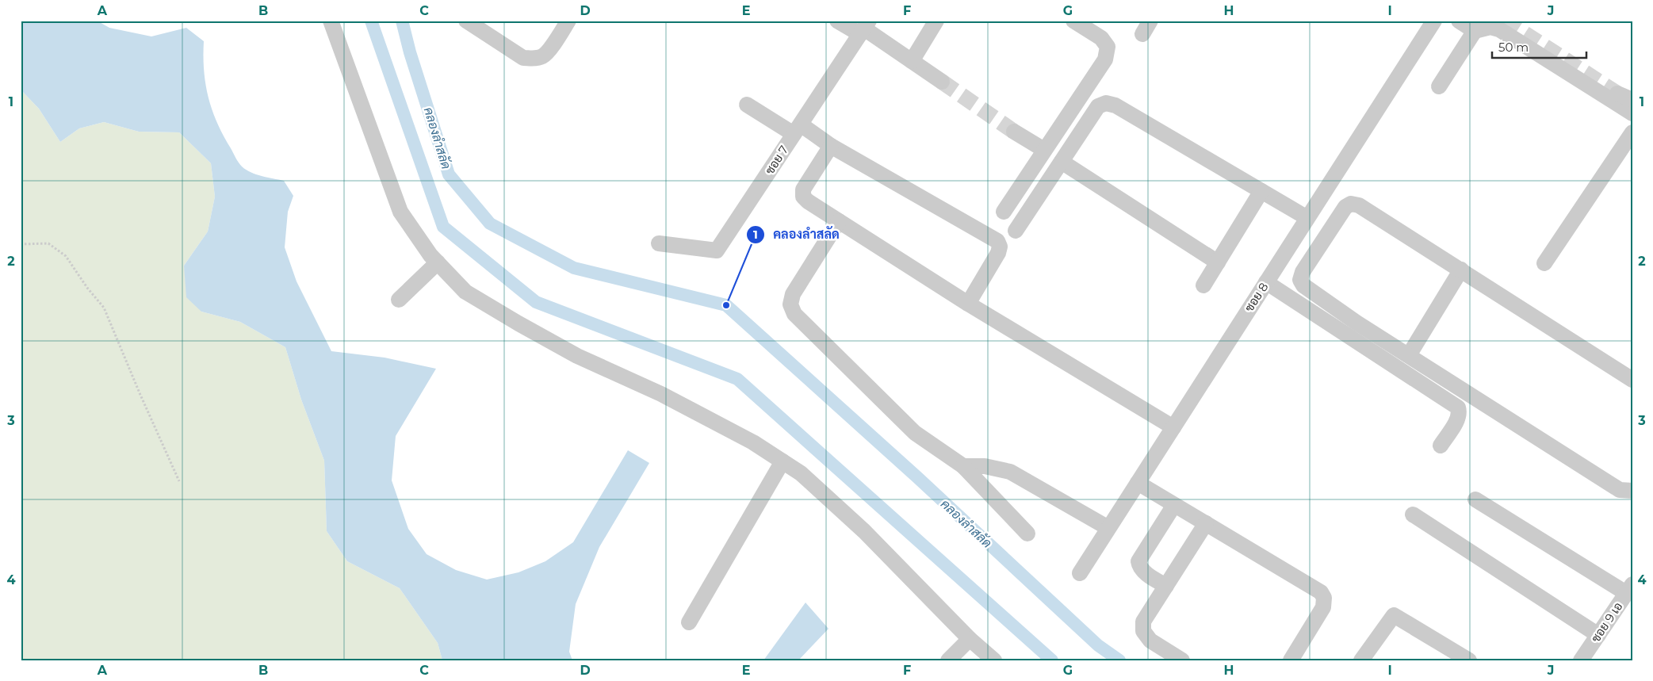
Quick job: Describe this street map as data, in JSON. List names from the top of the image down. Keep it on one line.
{"streets":{"street":["ซอย 7","ซอย 8","ซอย 9 เอ"]},"water":["คลองลำสลัด"],"places":["คลองลำสลัด"],"scale_bar":"50 m","grid":{"columns":["A","B","C","D","E","F","G","H","I","J"],"rows":["1","2","3","4"]}}
